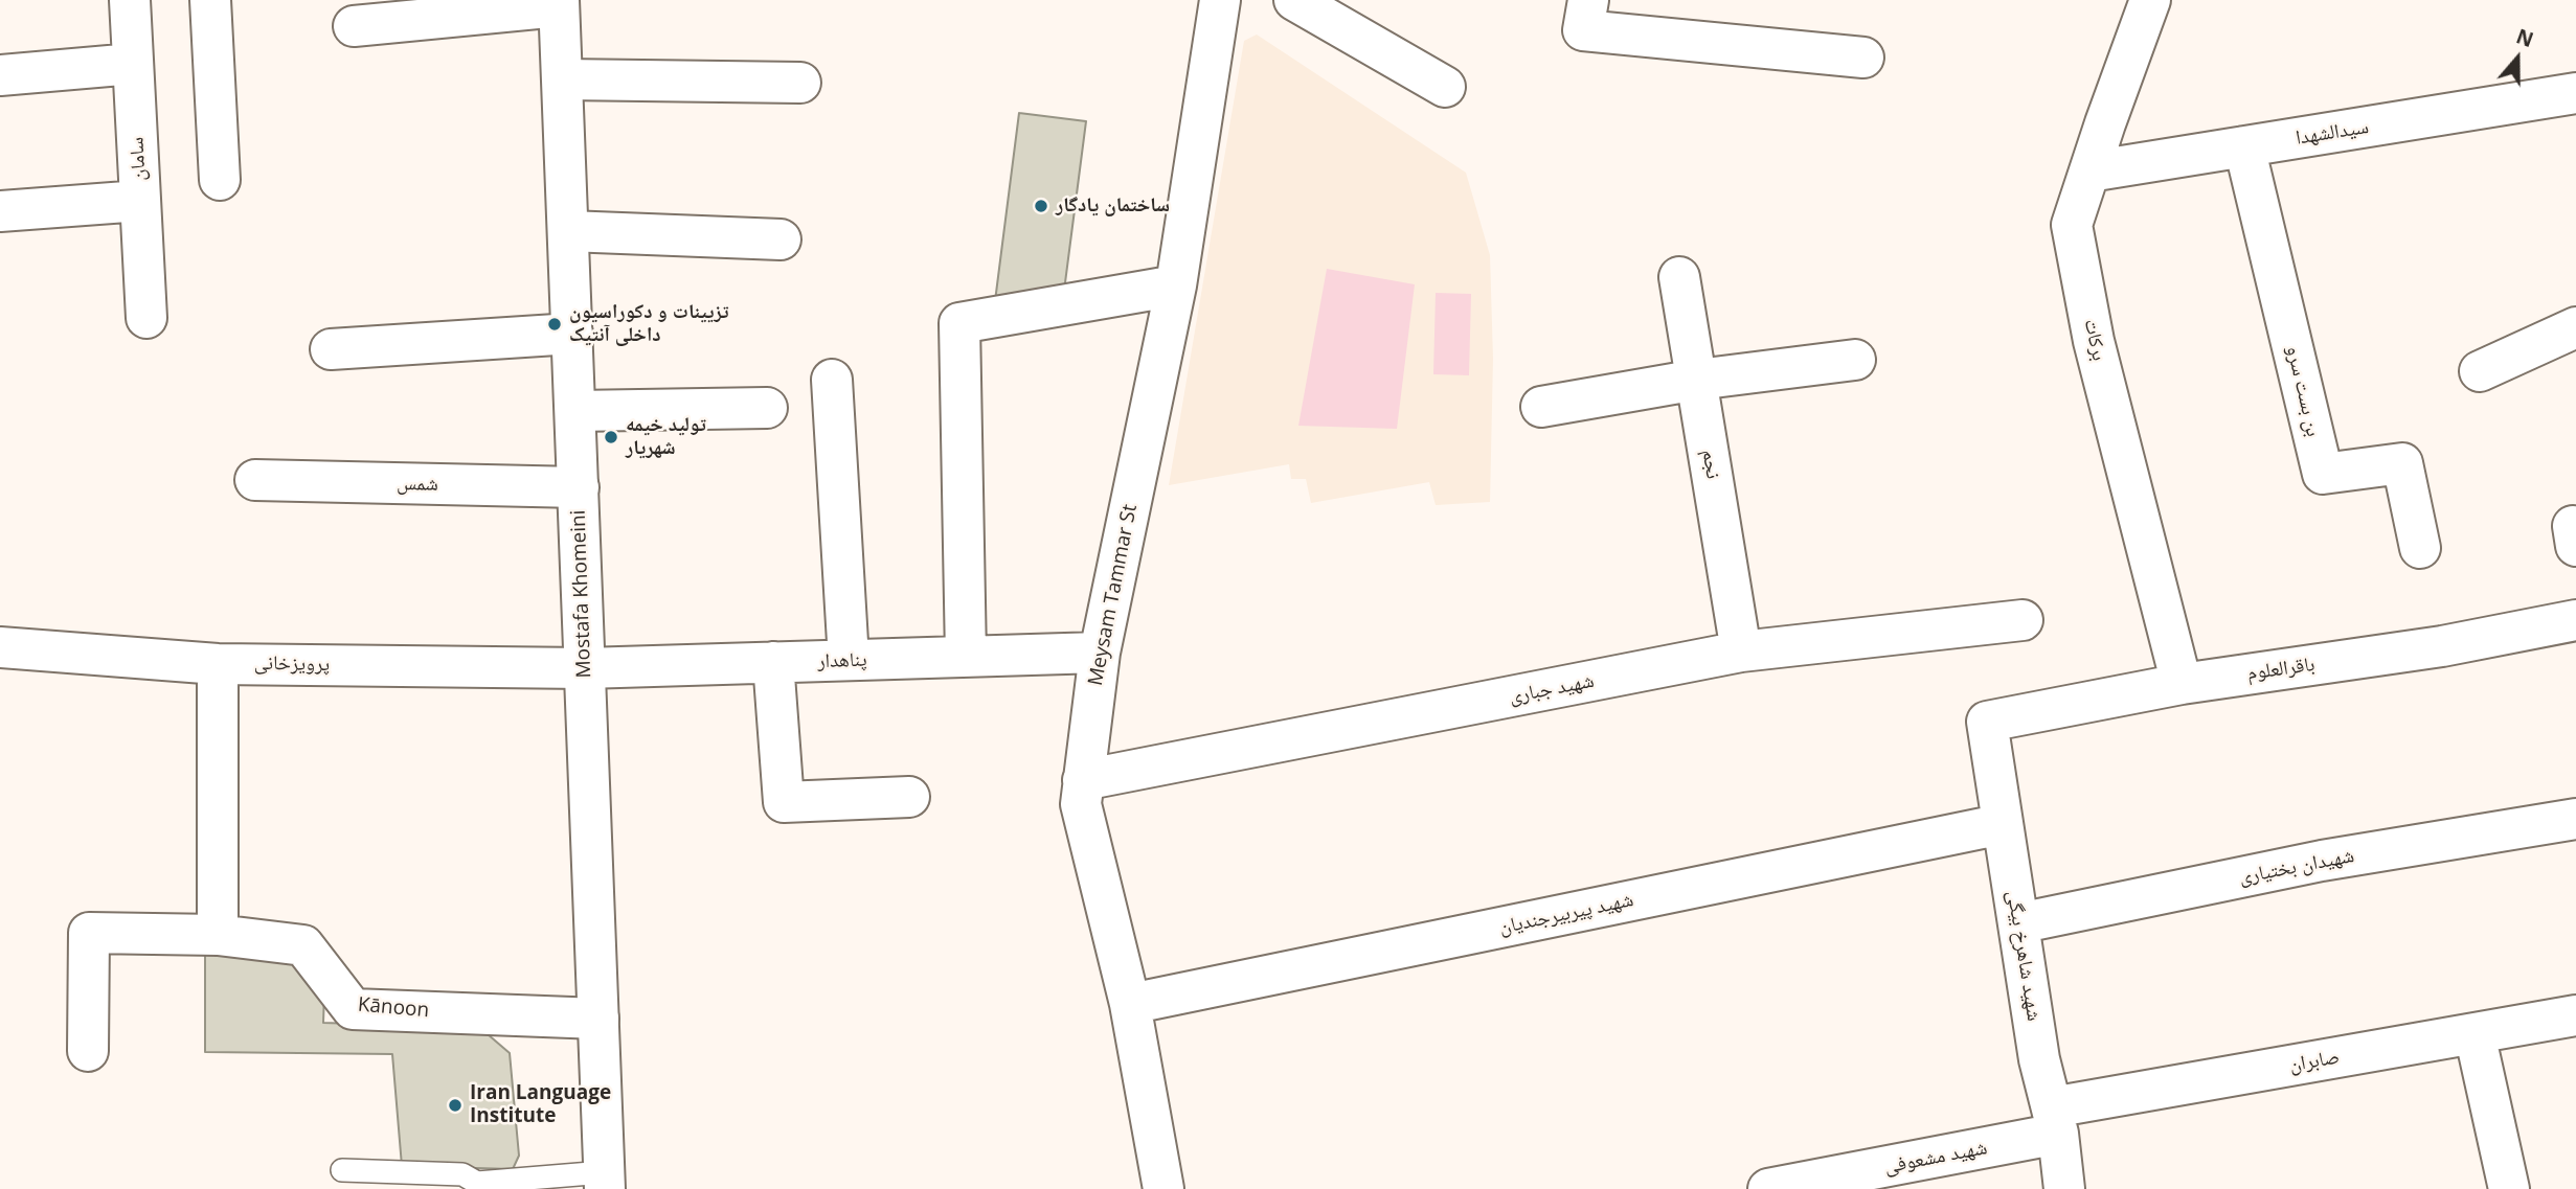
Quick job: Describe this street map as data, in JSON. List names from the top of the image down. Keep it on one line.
{"streets":{"street":["سیدالشهدا","سامان","برکات","بن بست سرو","نجم","شمس","Mostafa Khomeini","Meysam Tammar St","پناهدار","پرویزخانی","باقرالعلوم","شهید جباری","شهیدان بختیاری","شهید پیربیرجندیان","شهید شاهرخ بیگی","Kānoon","صابران","شهید مشعوفی"]},"crossings":[["سیدالشهدا","برکات"],["سیدالشهدا","بن بست سرو"],["برکات","باقرالعلوم"],["نجم","شهید جباری"],["شمس","Mostafa Khomeini"],["Mostafa Khomeini","پناهدار"],["Mostafa Khomeini","پرویزخانی"],["Mostafa Khomeini","Kānoon"],["Meysam Tammar St","پناهدار"],["Meysam Tammar St","شهید جباری"],["Meysam Tammar St","شهید پیربیرجندیان"],["پناهدار","پرویزخانی"],["باقرالعلوم","شهید شاهرخ بیگی"],["شهیدان بختیاری","شهید شاهرخ بیگی"],["شهید پیربیرجندیان","شهید شاهرخ بیگی"],["شهید شاهرخ بیگی","صابران"],["شهید شاهرخ بیگی","شهید مشعوفی"],["صابران","شهید مشعوفی"]],"places":["ساختمان یادگار","تزیینات و دکوراسیون داخلی آنتیک","تولید خیمه شهریار","Iran Language Institute"],"north":"top"}
